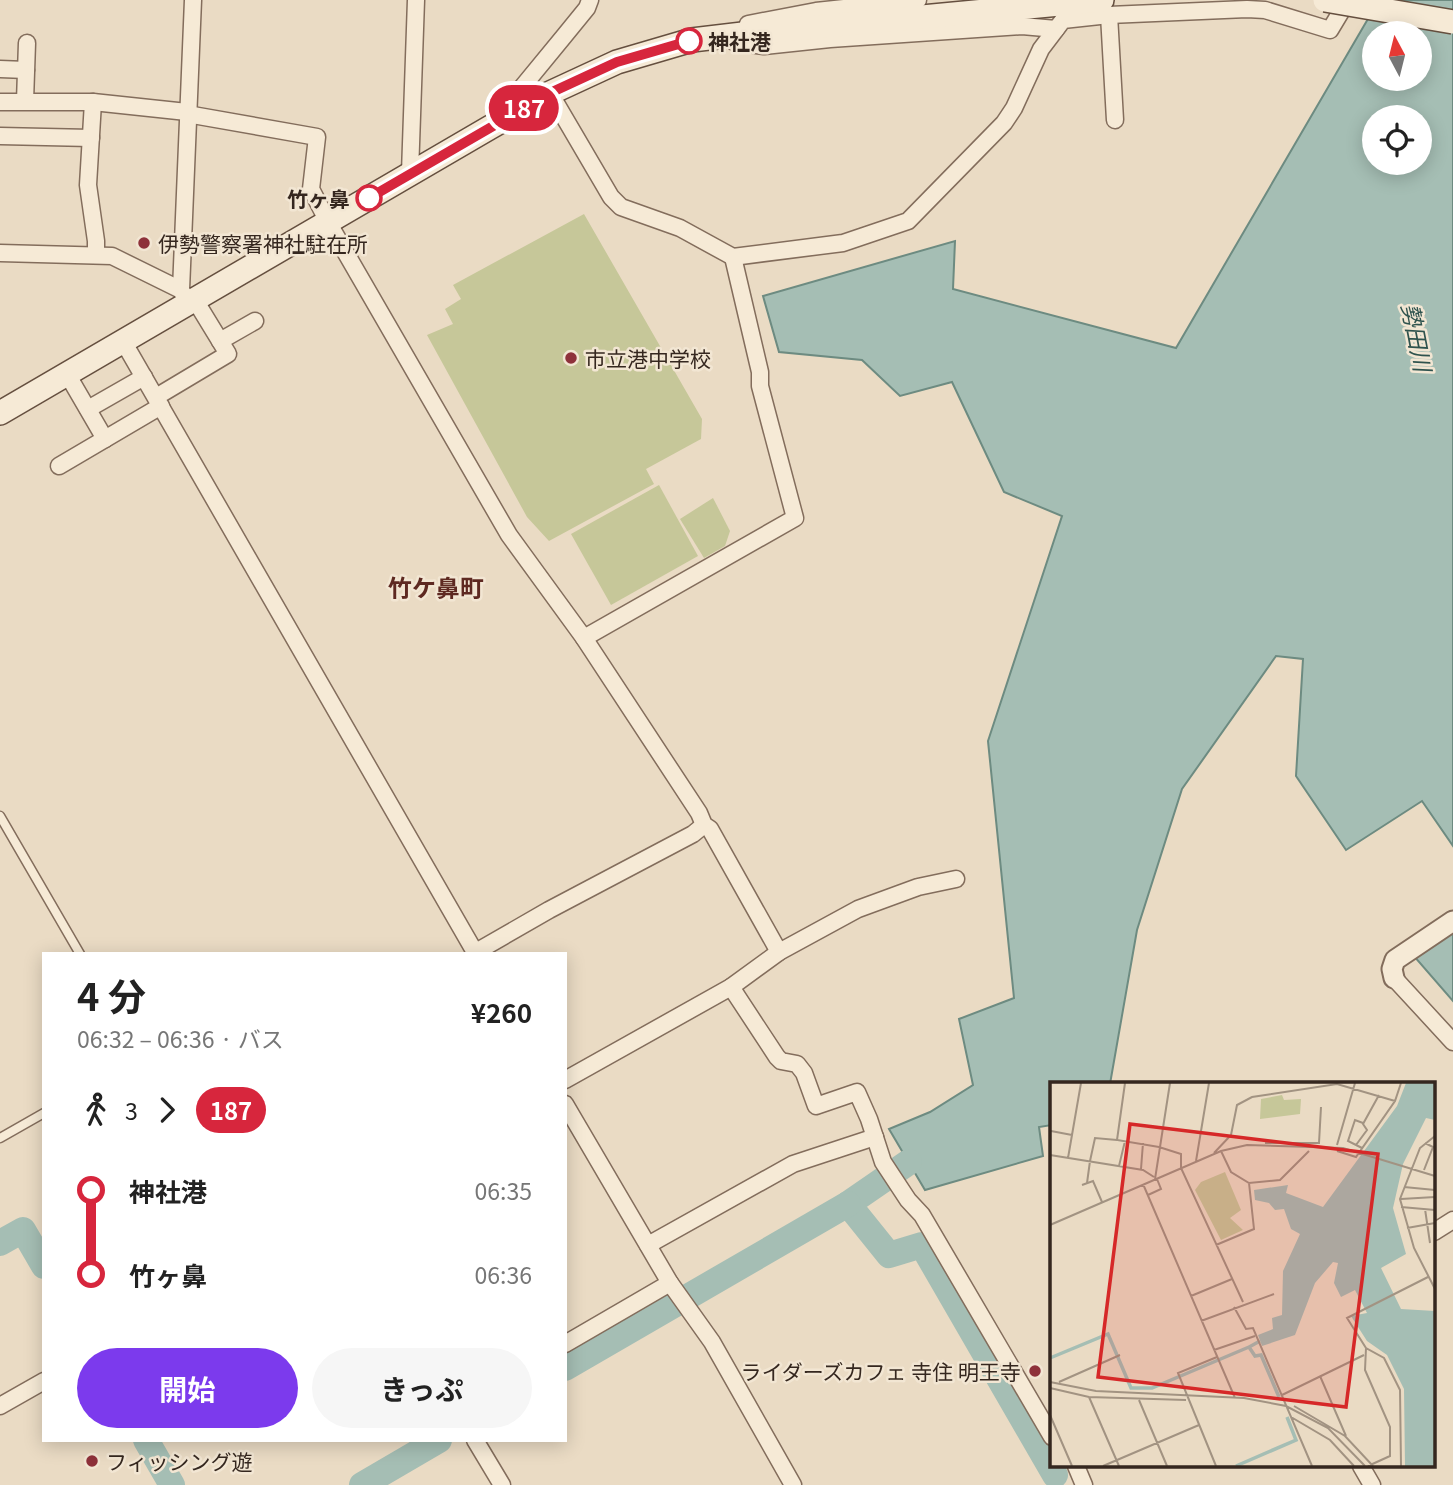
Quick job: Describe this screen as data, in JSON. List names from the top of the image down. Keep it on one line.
{"districts":["竹ケ鼻町"],"water":["勢田川"],"places":["神社港","竹ヶ鼻","伊勢警察署神社駐在所","市立港中学校","ライダーズカフェ 寺住 明王寺","フィッシング遊"],"lines":["bus line 187"],"north":"top","page":{"on_map":"187","heading":["4 分","06:32 – 06:36 · バス","¥260"],"legs":["3","187"],"list":[{"name":"神社港","value":"06:35"},{"name":"竹ヶ鼻","value":"06:36"}],"buttons":["開始","きっぷ"]}}
